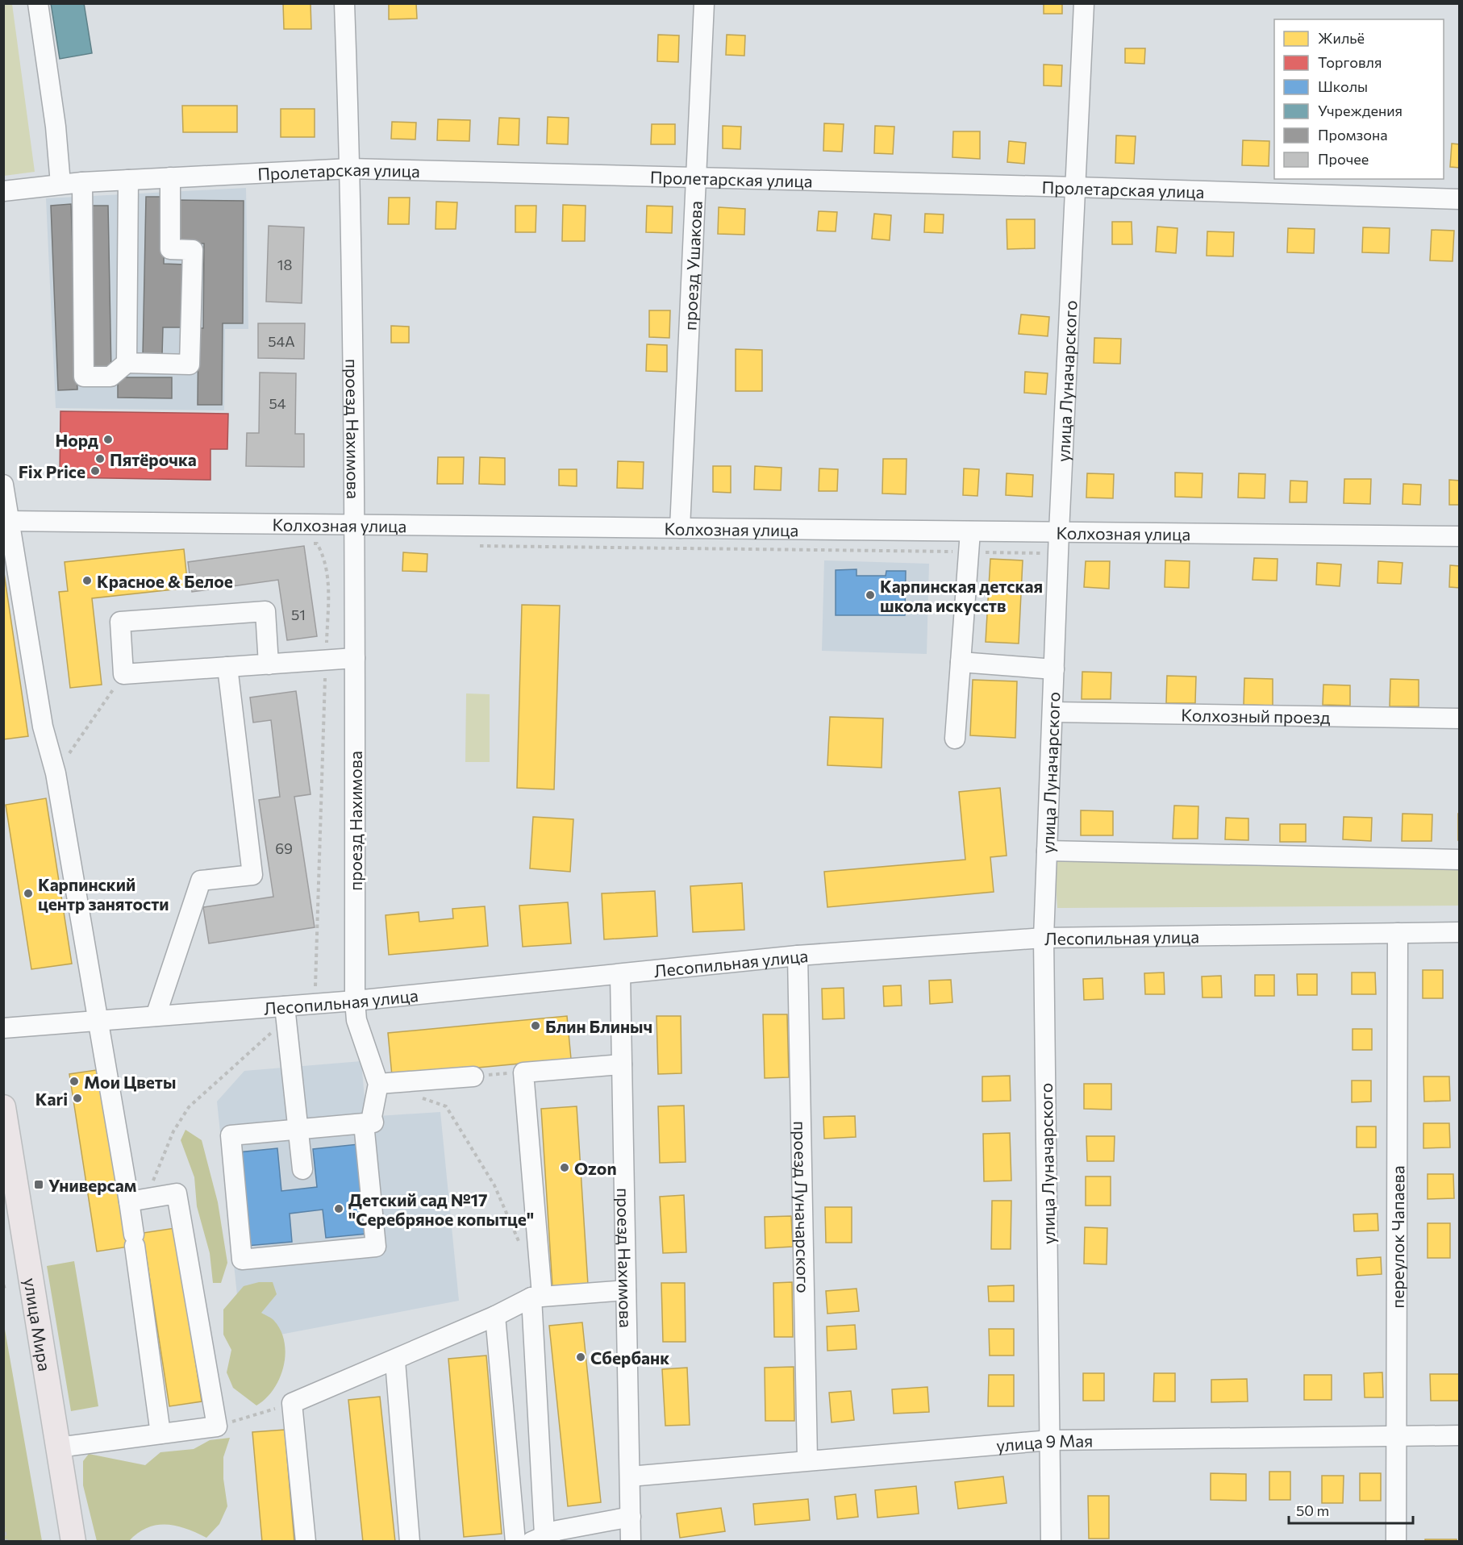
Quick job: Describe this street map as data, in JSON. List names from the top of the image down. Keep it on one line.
{"streets":{"main road":["улица Мира"],"street":["Пролетарская улица","проезд Ушакова","улица Луначарского","проезд Нахимова","Колхозная улица","Колхозный проезд","Лесопильная улица","проезд Луначарского","переулок Чапаева","улица 9 Мая"]},"crossings":[["Пролетарская улица","проезд Ушакова"],["Пролетарская улица","улица Луначарского"],["Пролетарская улица","проезд Нахимова"],["проезд Ушакова","Колхозная улица"],["улица Луначарского","Колхозная улица"],["улица Луначарского","Колхозный проезд"],["улица Луначарского","Лесопильная улица"],["улица Луначарского","улица 9 Мая"],["проезд Нахимова","Колхозная улица"],["проезд Нахимова","Лесопильная улица"],["проезд Нахимова","улица 9 Мая"],["Лесопильная улица","проезд Луначарского"],["Лесопильная улица","переулок Чапаева"],["проезд Луначарского","улица 9 Мая"],["переулок Чапаева","улица 9 Мая"]],"places":{"other":["Норд","Пятёрочка","Fix Price","Красное & Белое","Карпинская детская школа искусств","Карпинский центр занятости","Блин Блиныч","Мои Цветы","Kari","Ozon","Детский сад №17 \"Серебряное копытце\"","Сбербанк"],"transit":["Универсам"]},"house_numbers":["18","54А","54","51","69"],"legend":["Жильё","Торговля","Школы","Учреждения","Промзона","Прочее"],"scale_bar":"50 m"}
